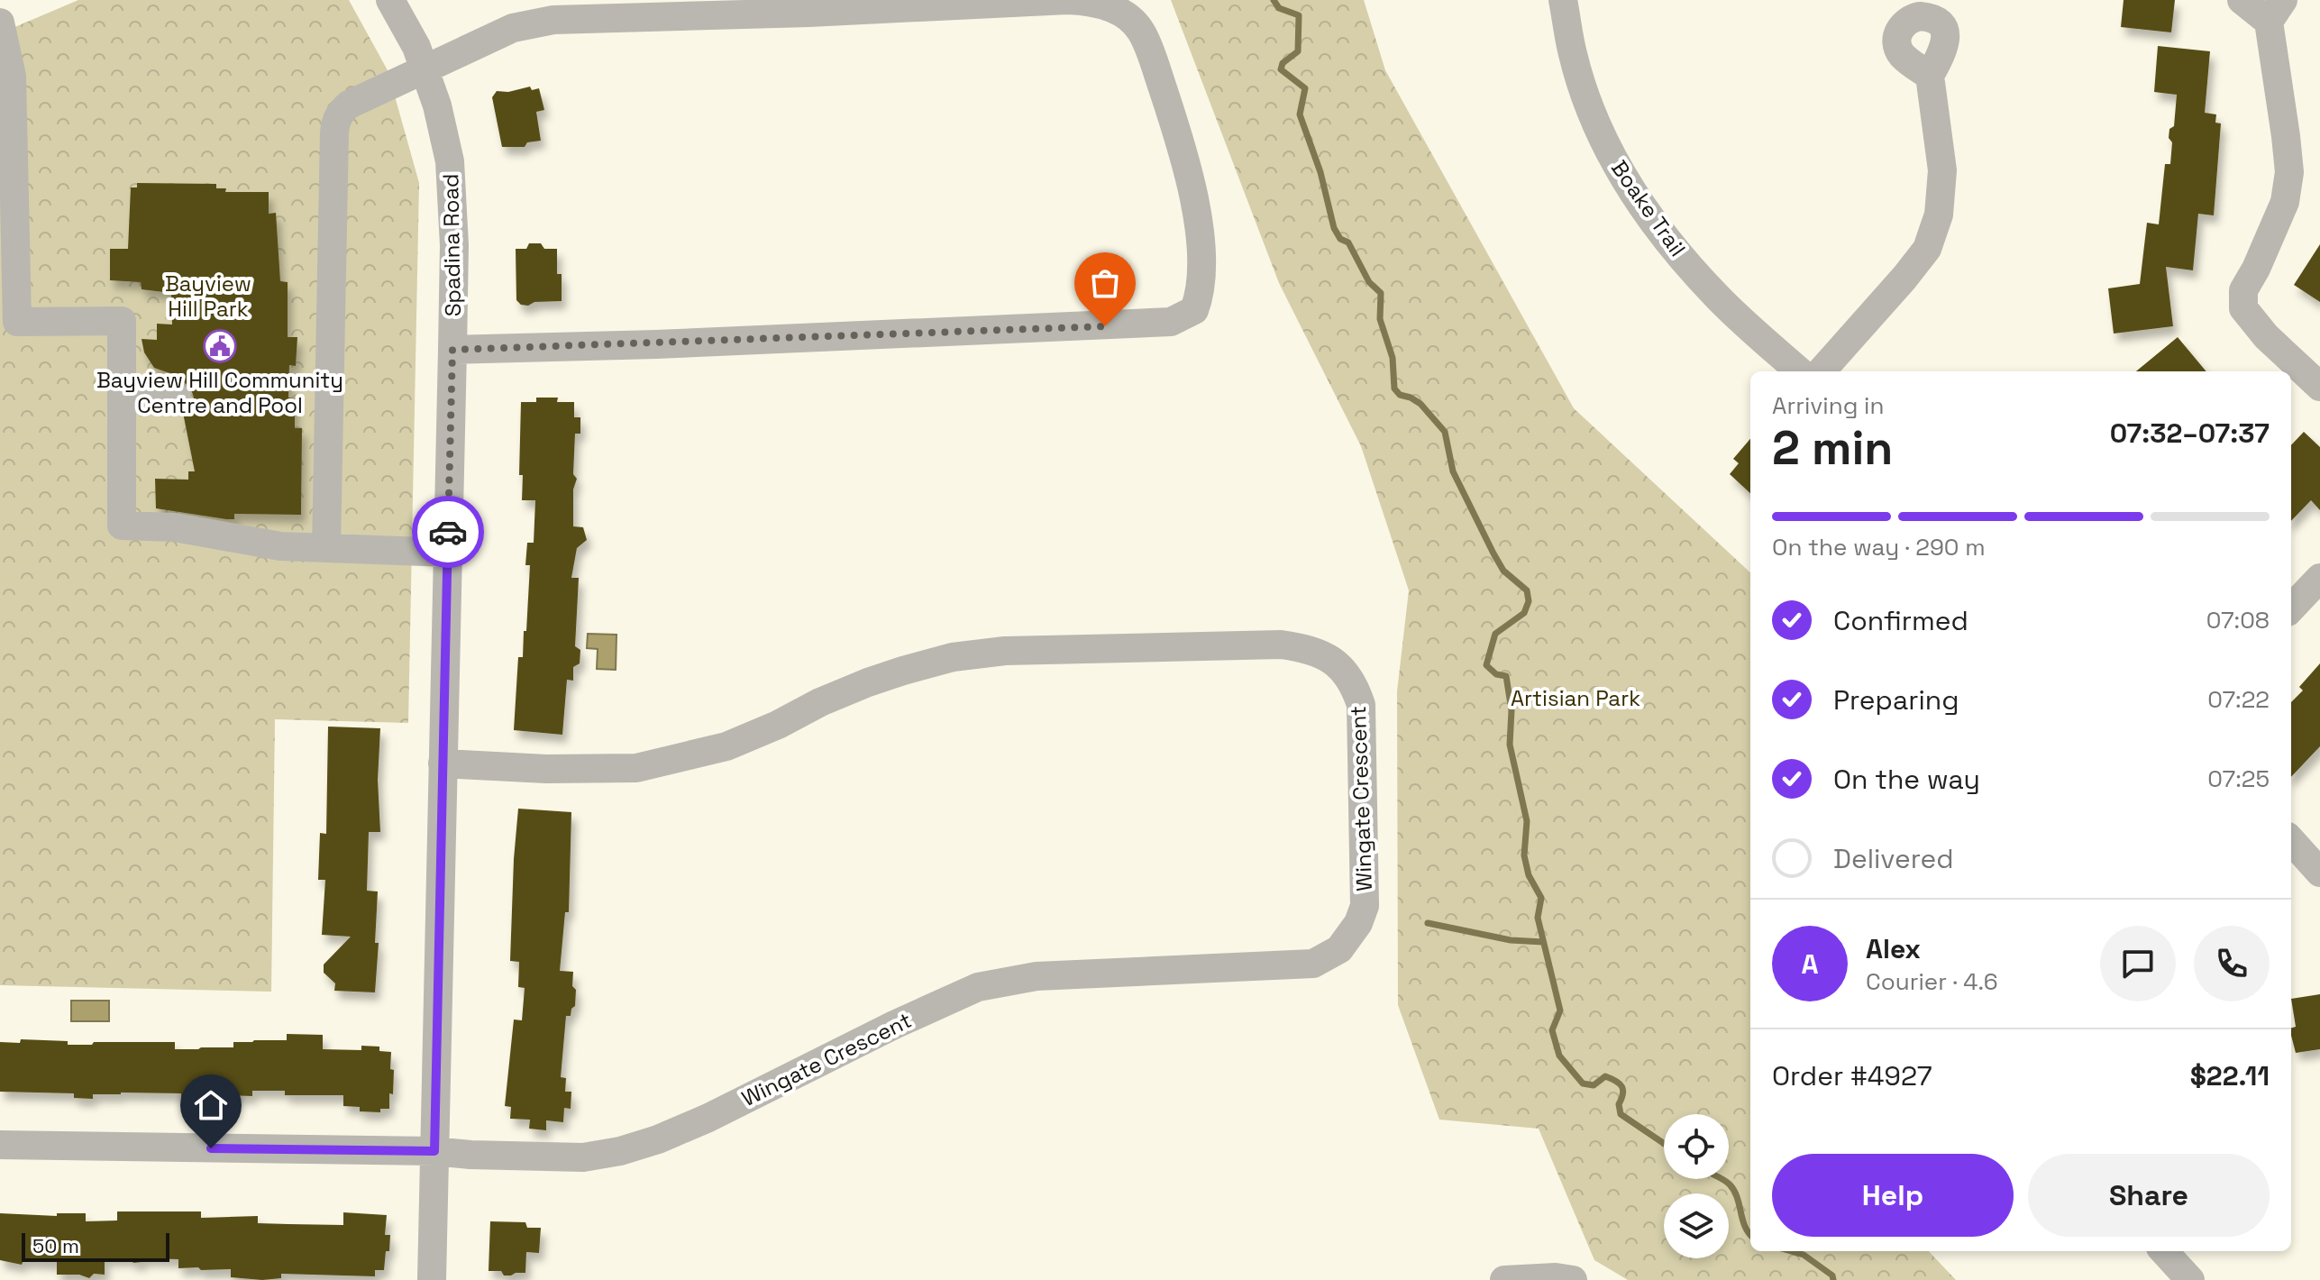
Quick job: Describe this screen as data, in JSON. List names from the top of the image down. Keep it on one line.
{"streets":{"street":["Boake Trail","Spadina Road","Wingate Crescent"]},"crossings":[["Spadina Road","Wingate Crescent"]],"parks":["Bayview Hill Park","Artisian Park"],"places":{"public building":["Bayview Hill Community Centre and Pool"]},"scale_bar":"50 m","page":{"heading":["2 min","Arriving in","07:32–07:37"],"panel":["Alex","Courier · 4.6","Order #4927","$22.11"],"bar":"On the way · 290 m","list":[["Confirmed","07:08"],["Preparing","07:22"],["On the way","07:25"],"Delivered"],"round":"A","buttons":["Help","Share"],"scale":"50 m"}}
